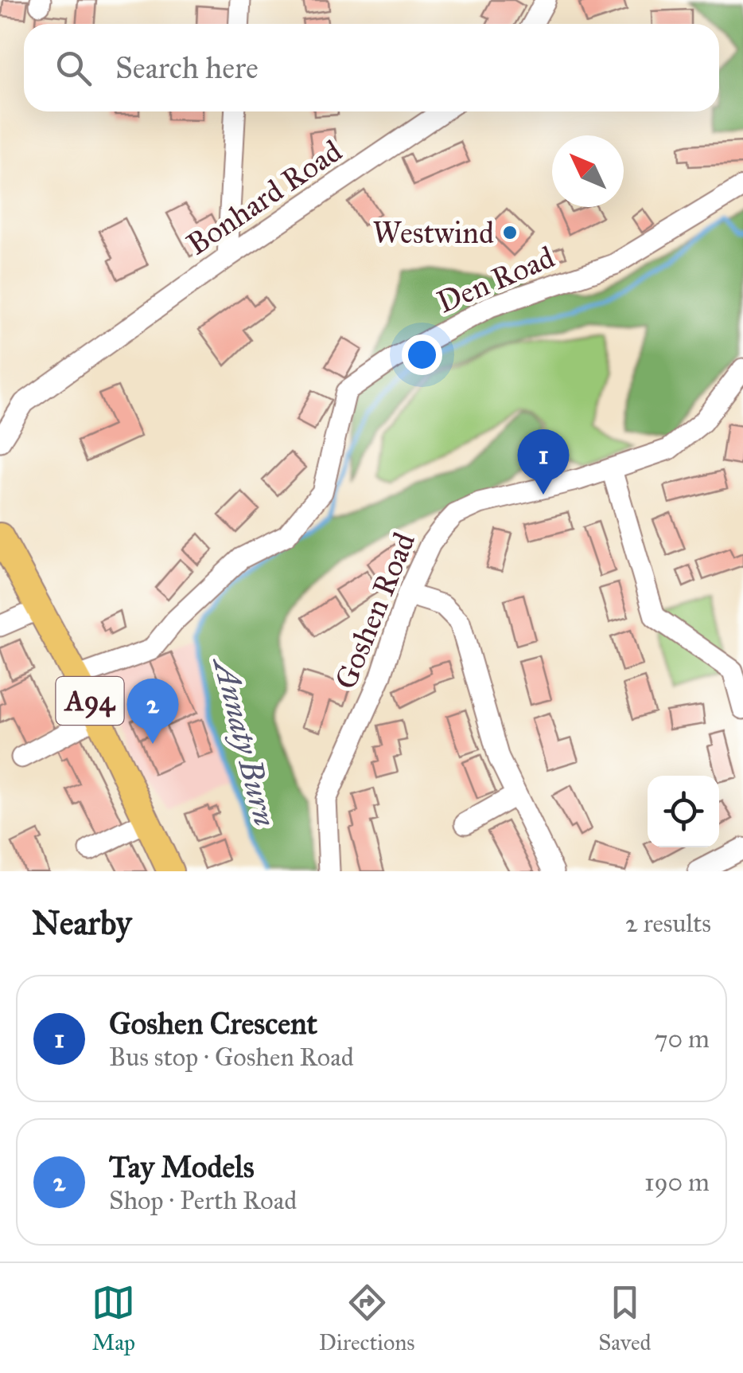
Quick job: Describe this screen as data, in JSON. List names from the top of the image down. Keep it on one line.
{"streets":{"main road":["A94"],"street":["Bonhard Road","Den Road","Goshen Road"]},"crossings":[["Den Road","A94"]],"water":["Annaty Burn"],"places":["Westwind"],"north":"top left","page":{"search":"Search here","pins":["1","2"],"heading":["Nearby","2 results"],"list":[{"mark":"1","name":"Goshen Crescent","note":"Bus stop · Goshen Road","value":"70 m"},{"mark":"2","name":"Tay Models","note":"Shop · Perth Road","value":"190 m"}],"nav":["Map","Directions","Saved"]}}
